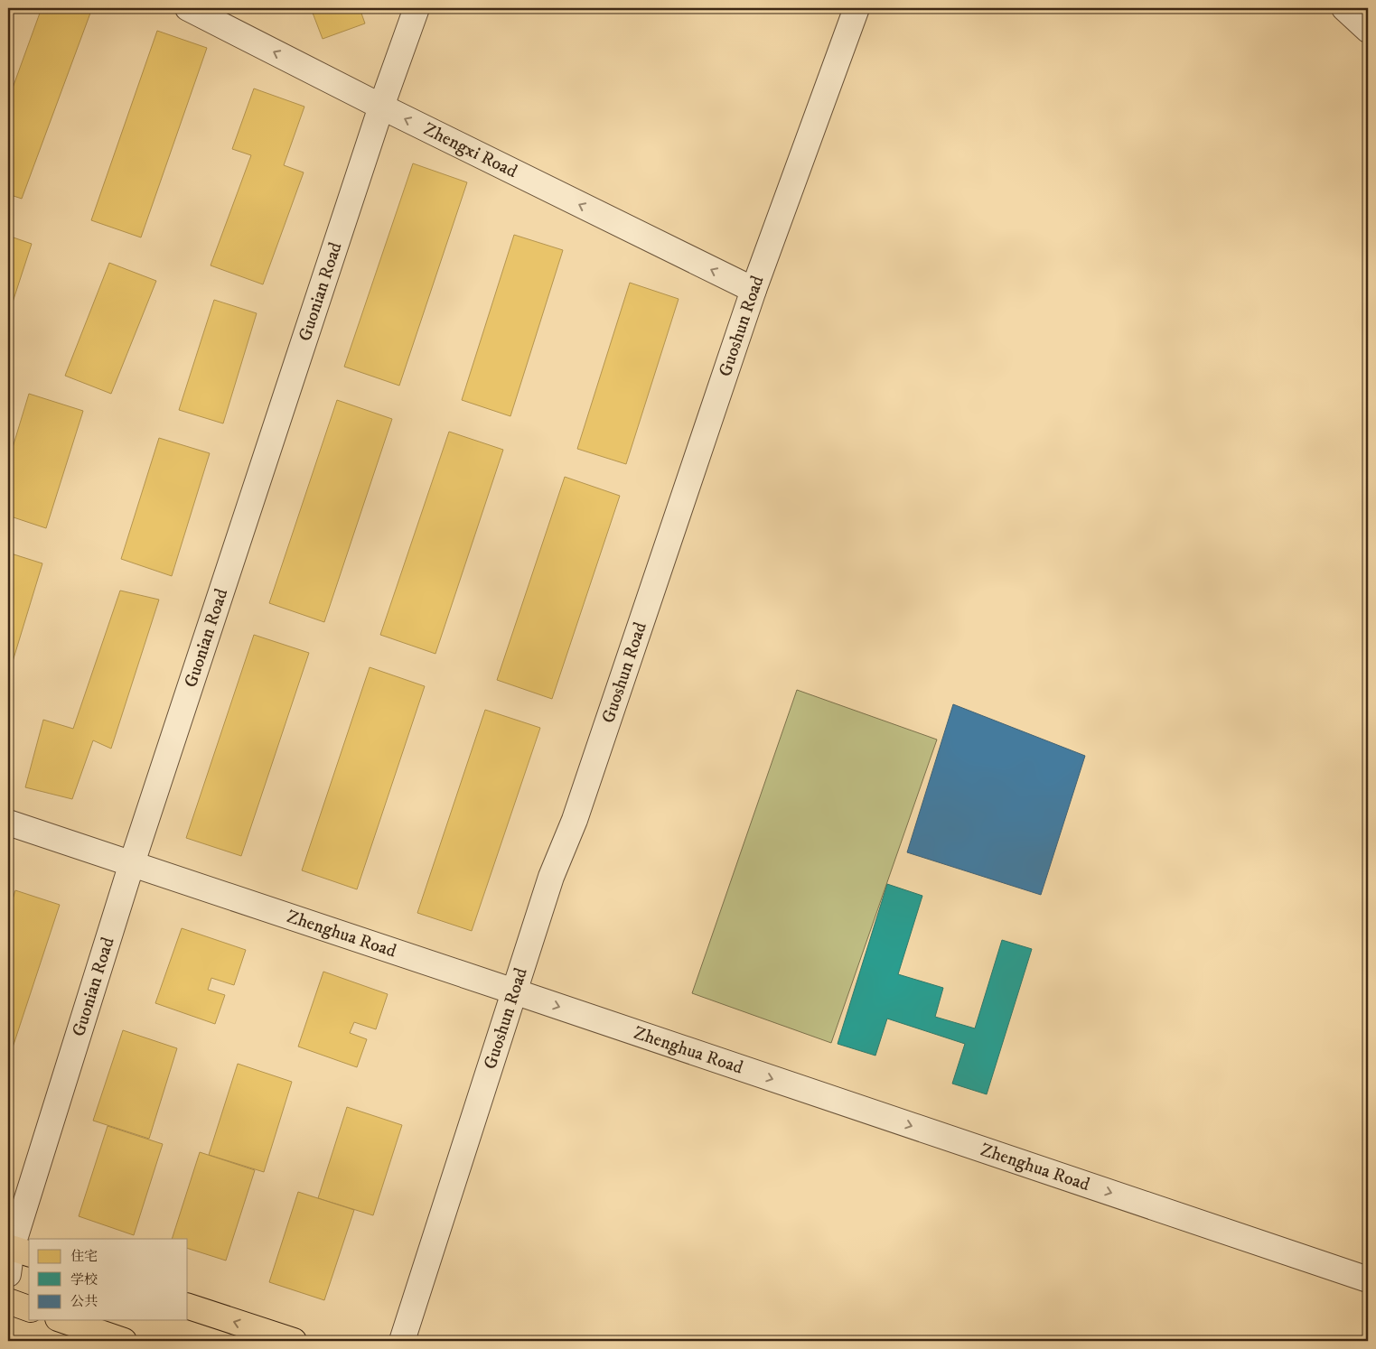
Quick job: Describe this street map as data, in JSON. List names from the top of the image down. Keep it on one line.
{"streets":{"street":["Zhengxi Road","Guonian Road","Guoshun Road","Zhenghua Road"]},"crossings":[["Zhengxi Road","Guonian Road"],["Zhengxi Road","Guoshun Road"],["Guonian Road","Zhenghua Road"],["Guoshun Road","Zhenghua Road"]],"one_way":["Zhengxi Road","Zhenghua Road"],"legend":["住宅","学校","公共"]}
